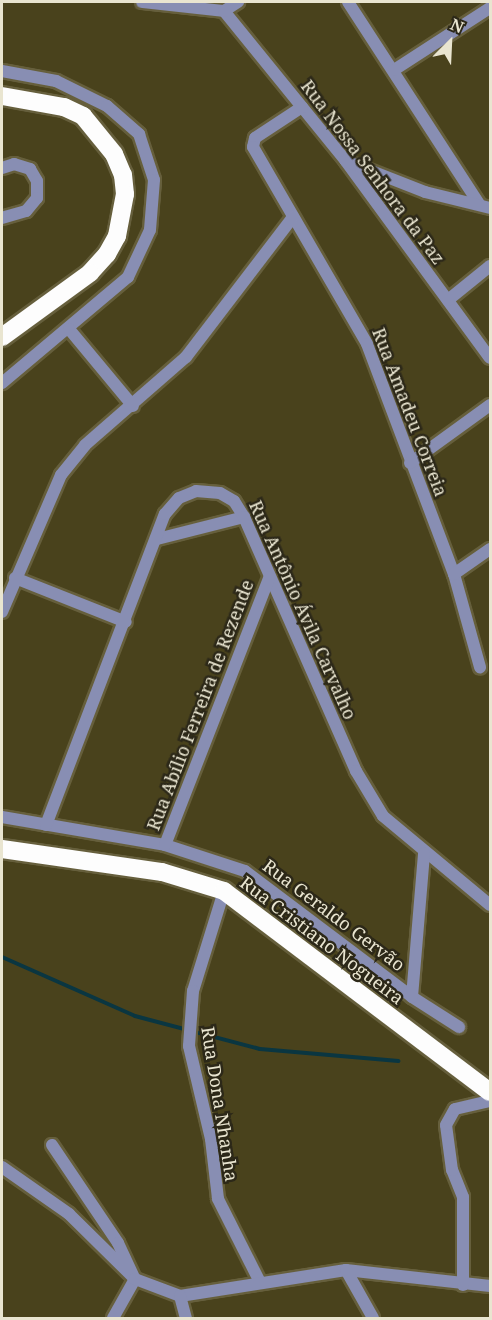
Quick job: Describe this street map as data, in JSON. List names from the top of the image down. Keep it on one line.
{"streets":{"highway":["Rua Cristiano Nogueira"],"street":["Rua Nossa Senhora da Paz","Rua Amadeu Correia","Rua Antônio Ávila Carvalho","Rua Abílio Ferreira de Rezende","Rua Geraldo Gervão","Rua Dona Nhanha"]},"crossings":[["Rua Nossa Senhora da Paz","Rua Amadeu Correia"],["Rua Antônio Ávila Carvalho","Rua Abílio Ferreira de Rezende"],["Rua Antônio Ávila Carvalho","Rua Geraldo Gervão"],["Rua Abílio Ferreira de Rezende","Rua Geraldo Gervão"],["Rua Cristiano Nogueira","Rua Dona Nhanha"]],"north":"top right"}
